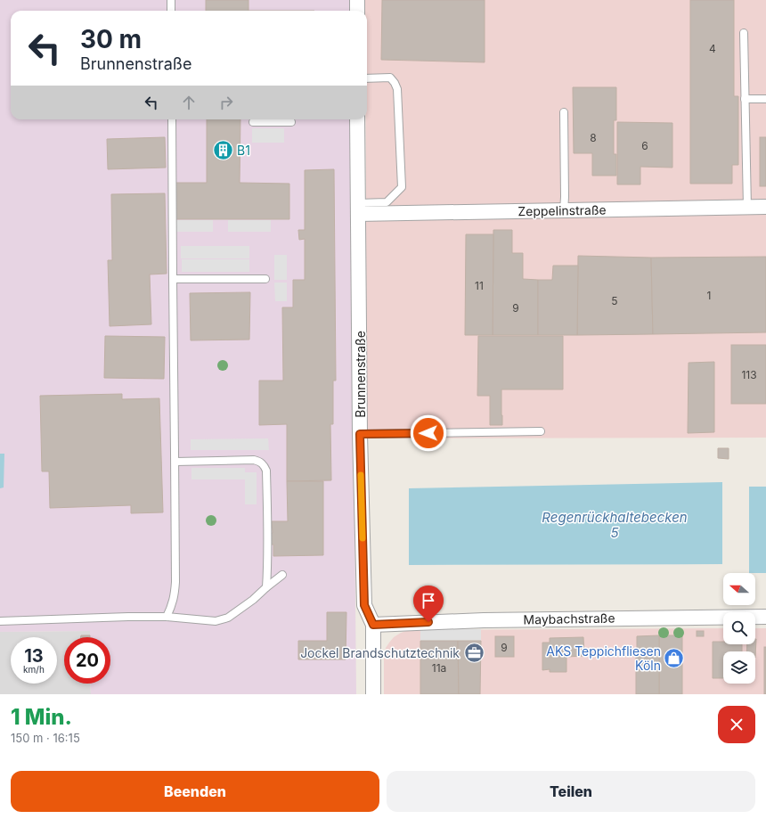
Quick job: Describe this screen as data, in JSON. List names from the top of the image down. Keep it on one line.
{"streets":{"street":["Zeppelinstraße","Brunnenstraße","Maybachstraße"]},"crossings":[["Zeppelinstraße","Brunnenstraße"],["Brunnenstraße","Maybachstraße"]],"water":["Regenrückhaltebecken 5"],"places":{"building":["B1"],"office":["Jockel Brandschutztechnik"],"shop":["AKS Teppichfliesen Köln"]},"house_numbers":["4","8","6","11","1","5","9","113","9","11a"],"north":"left","page":{"turn":["30 m","Brunnenstraße"],"speed":"13 km/h","limit":"20","heading":["1 Min.","150 m · 16:15"],"buttons":["Beenden","Teilen"]}}
